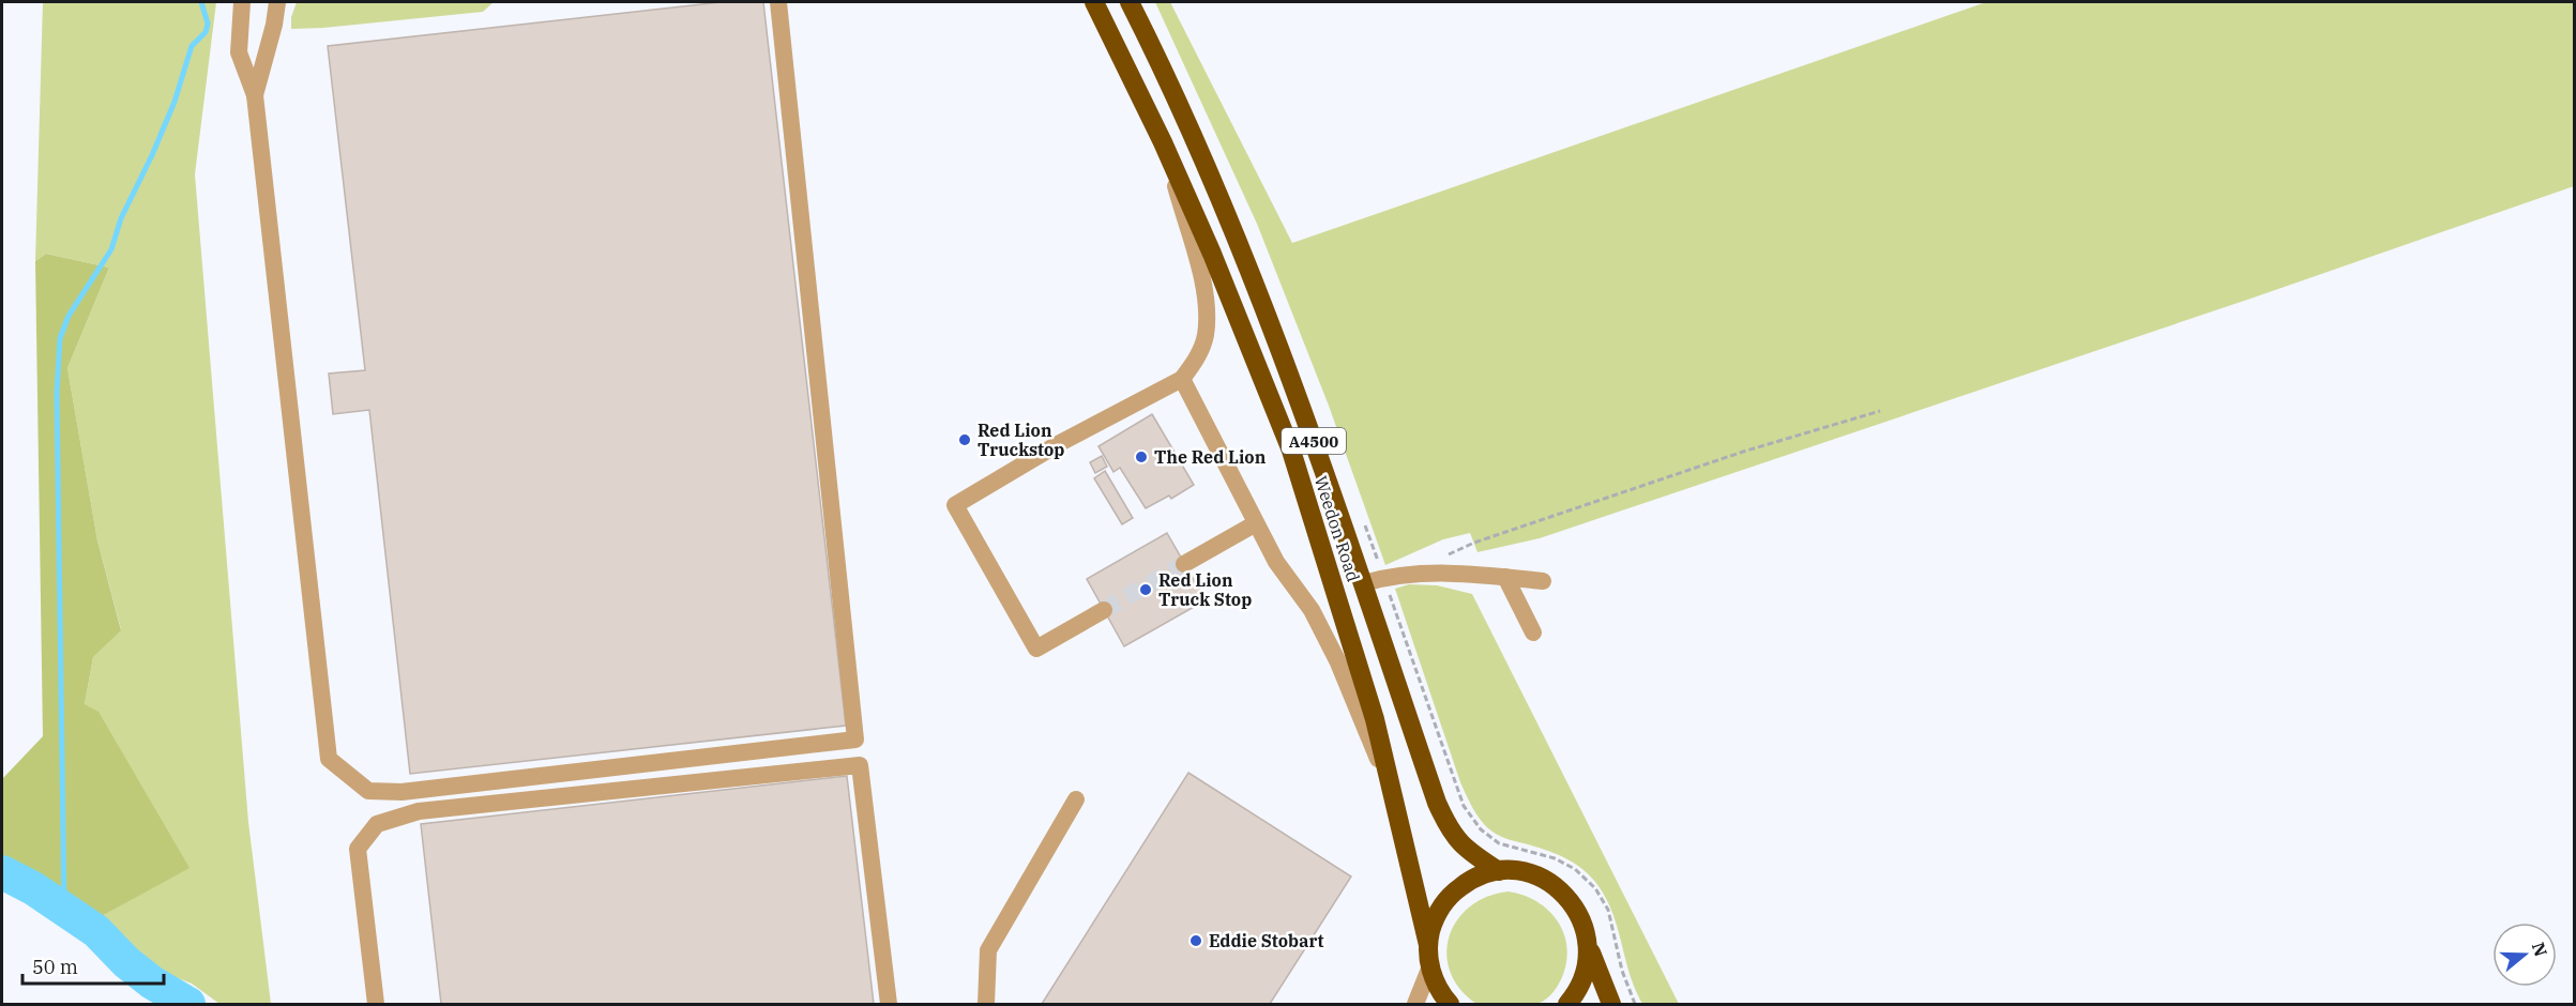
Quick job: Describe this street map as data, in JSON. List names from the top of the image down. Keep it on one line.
{"streets":{"highway":["A4500","Weedon Road"]},"crossings":[["A4500","Weedon Road"]],"places":["Red Lion Truckstop","The Red Lion","Red Lion Truck Stop","Eddie Stobart"],"scale_bar":"50 m","north":"right"}
